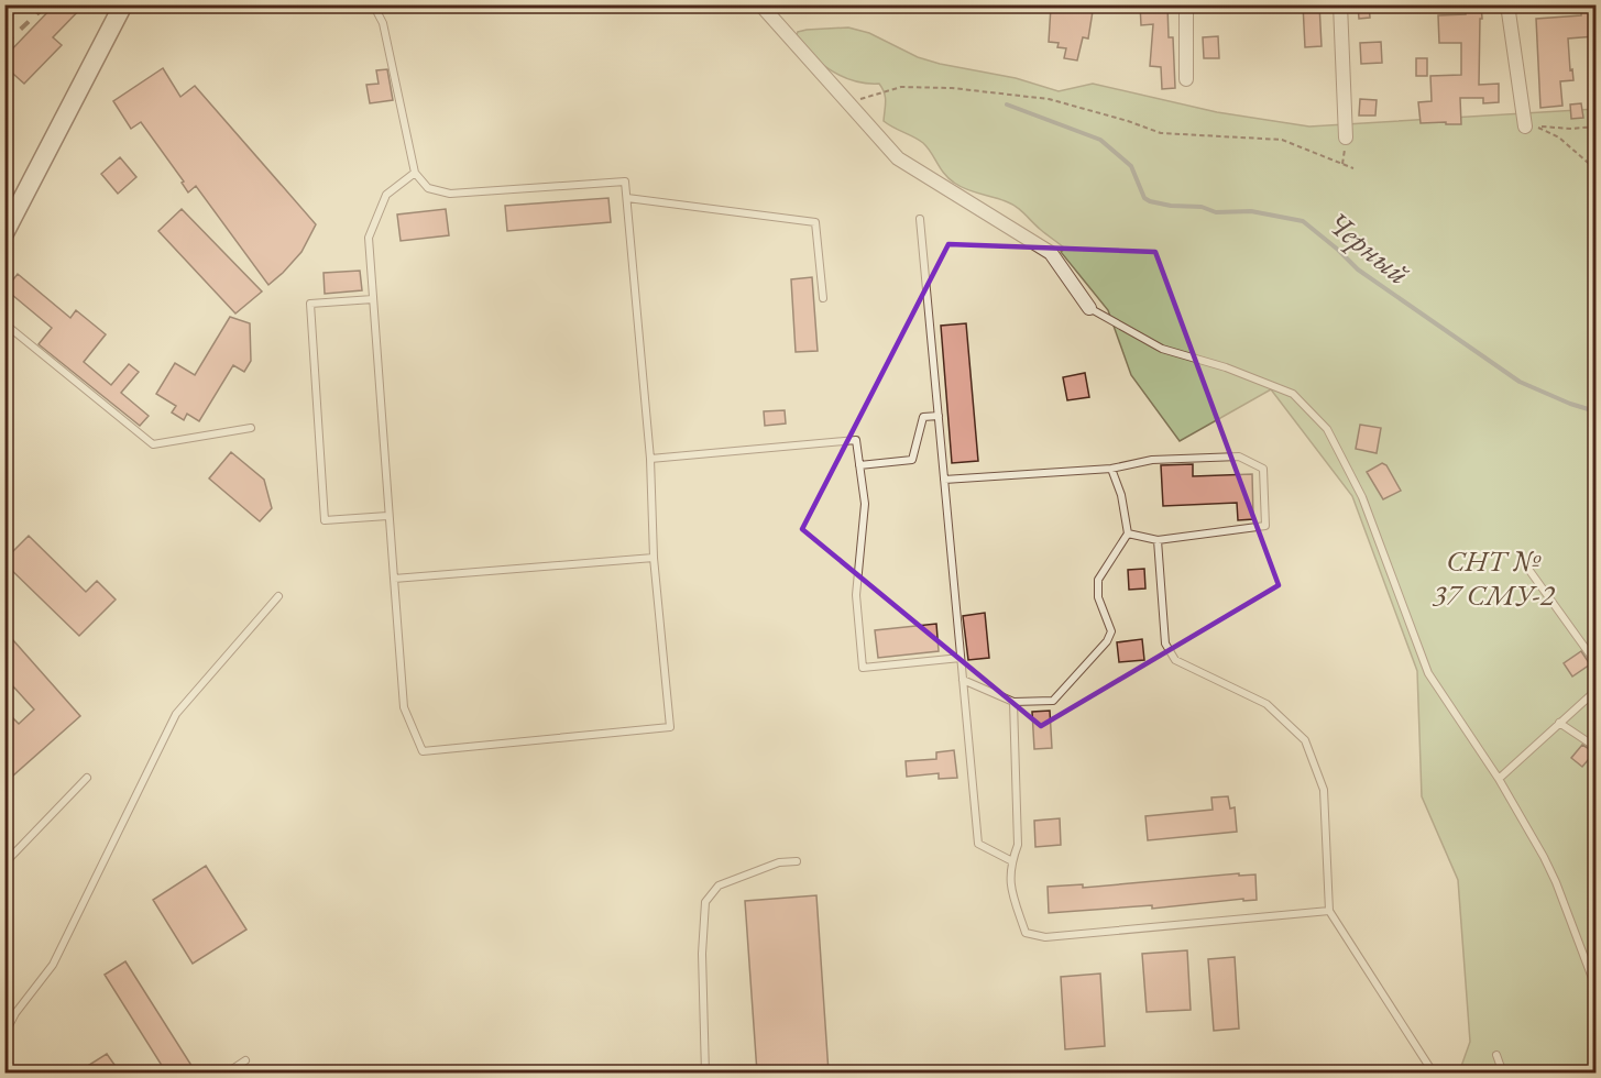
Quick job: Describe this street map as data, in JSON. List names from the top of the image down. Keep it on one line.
{"water":["Черный"],"parks":["СНТ № 37 СМУ-2"]}
